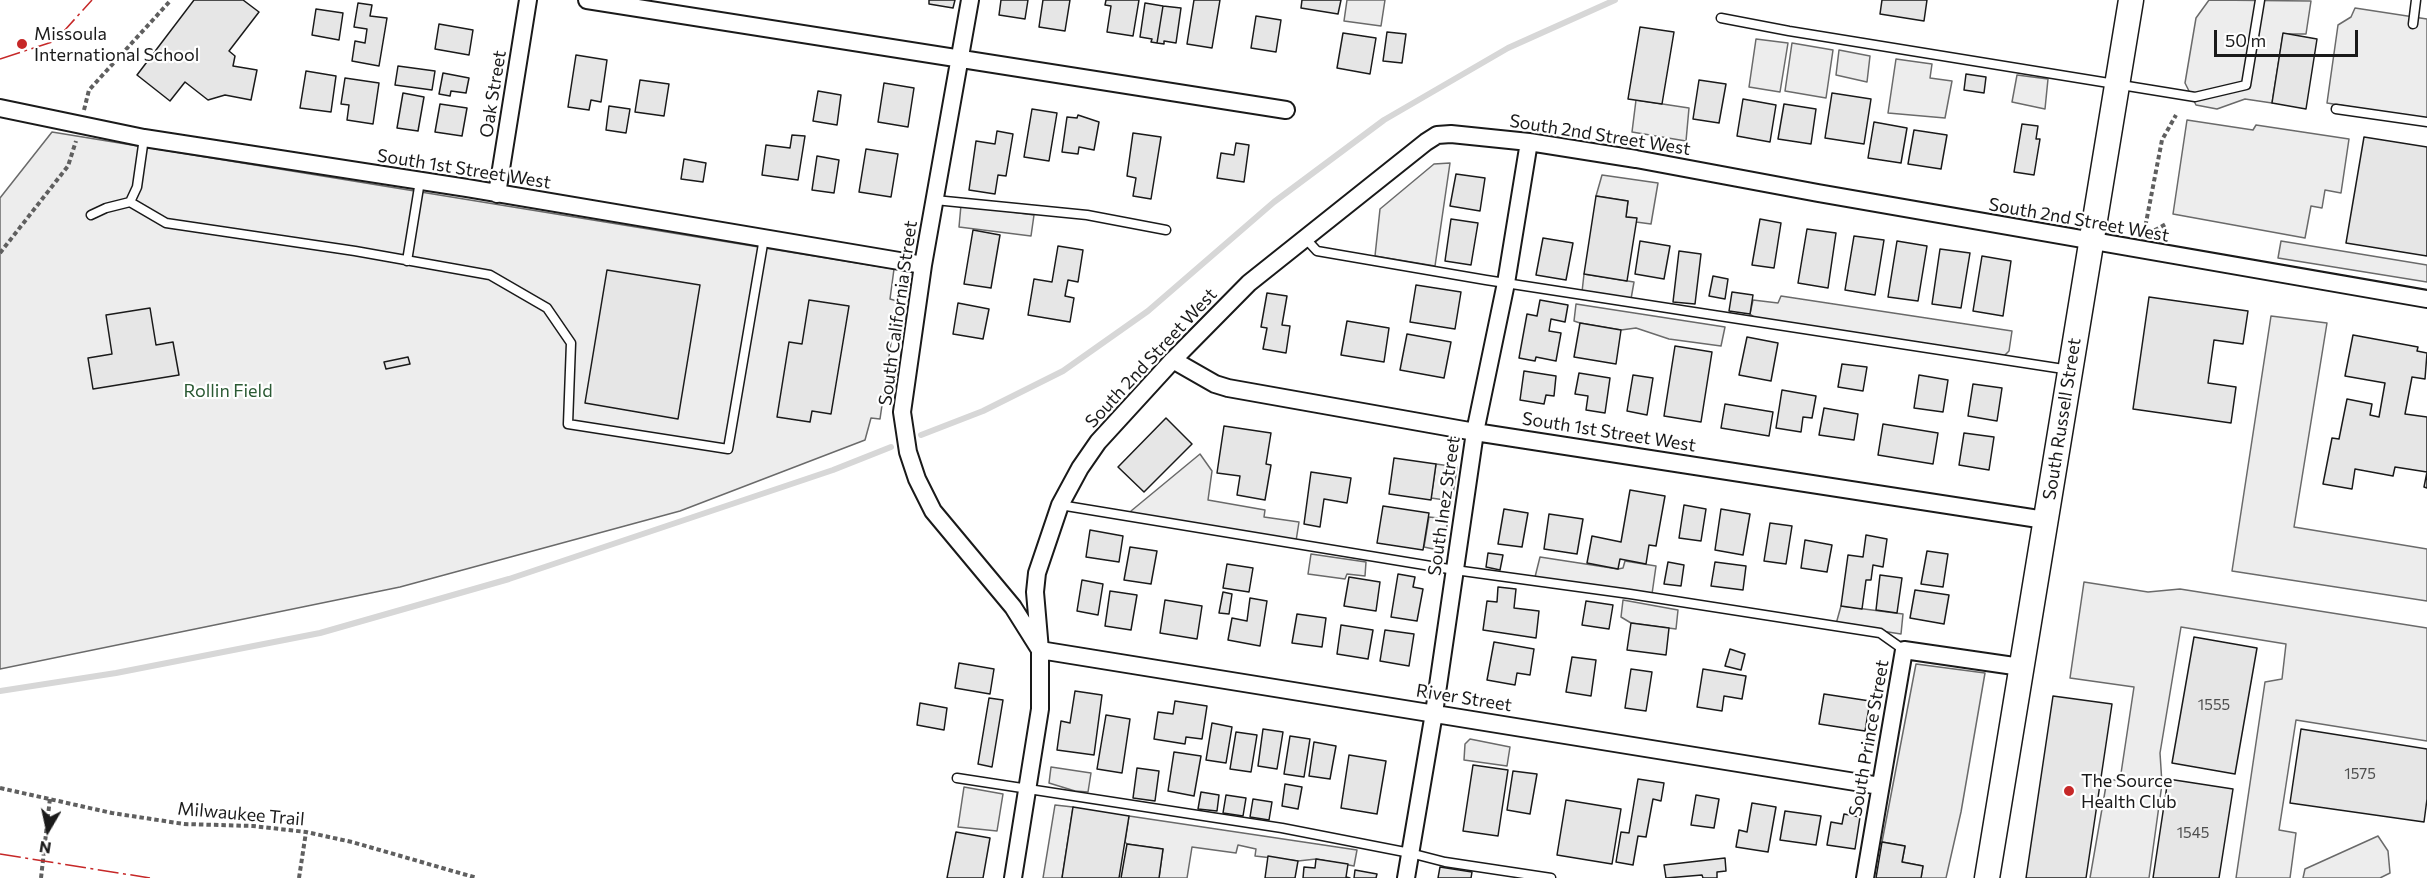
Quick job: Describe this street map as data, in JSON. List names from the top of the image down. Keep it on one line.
{"streets":{"main road":["South Russell Street"],"street":["Oak Street","South 2nd Street West","South 1st Street West","South California Street","South Inez Street","River Street","South Prince Street"],"path":["Milwaukee Trail"]},"crossings":[["Oak Street","South 1st Street West"],["South 2nd Street West","South 1st Street West"],["South 2nd Street West","South California Street"],["South 2nd Street West","South Russell Street"],["South 2nd Street West","South Inez Street"],["South 2nd Street West","River Street"],["South 1st Street West","South California Street"],["South 1st Street West","South Russell Street"],["South 1st Street West","South Inez Street"],["South California Street","River Street"],["South Russell Street","South Prince Street"],["South Inez Street","River Street"],["River Street","South Prince Street"]],"parks":["Rollin Field"],"places":["Missoula International School","The Source Health Club"],"house_numbers":["1555","1575","1545"],"scale_bar":"50 m","north":"bottom"}
